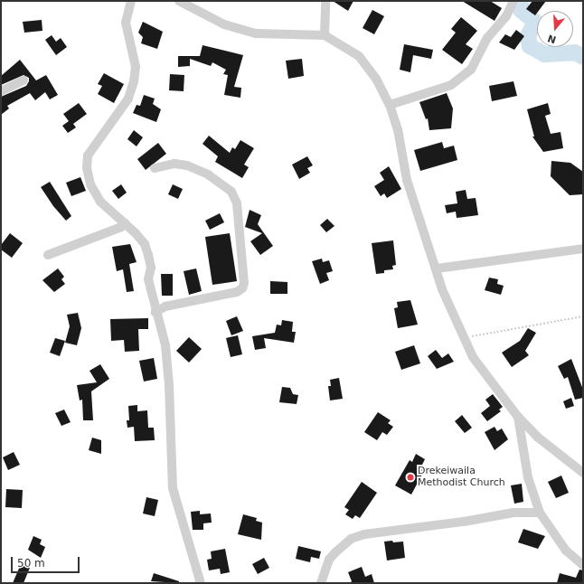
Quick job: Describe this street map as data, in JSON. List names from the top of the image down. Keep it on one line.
{"places":["Drekeiwaila Methodist Church"],"scale_bar":"50 m","north":"bottom"}
